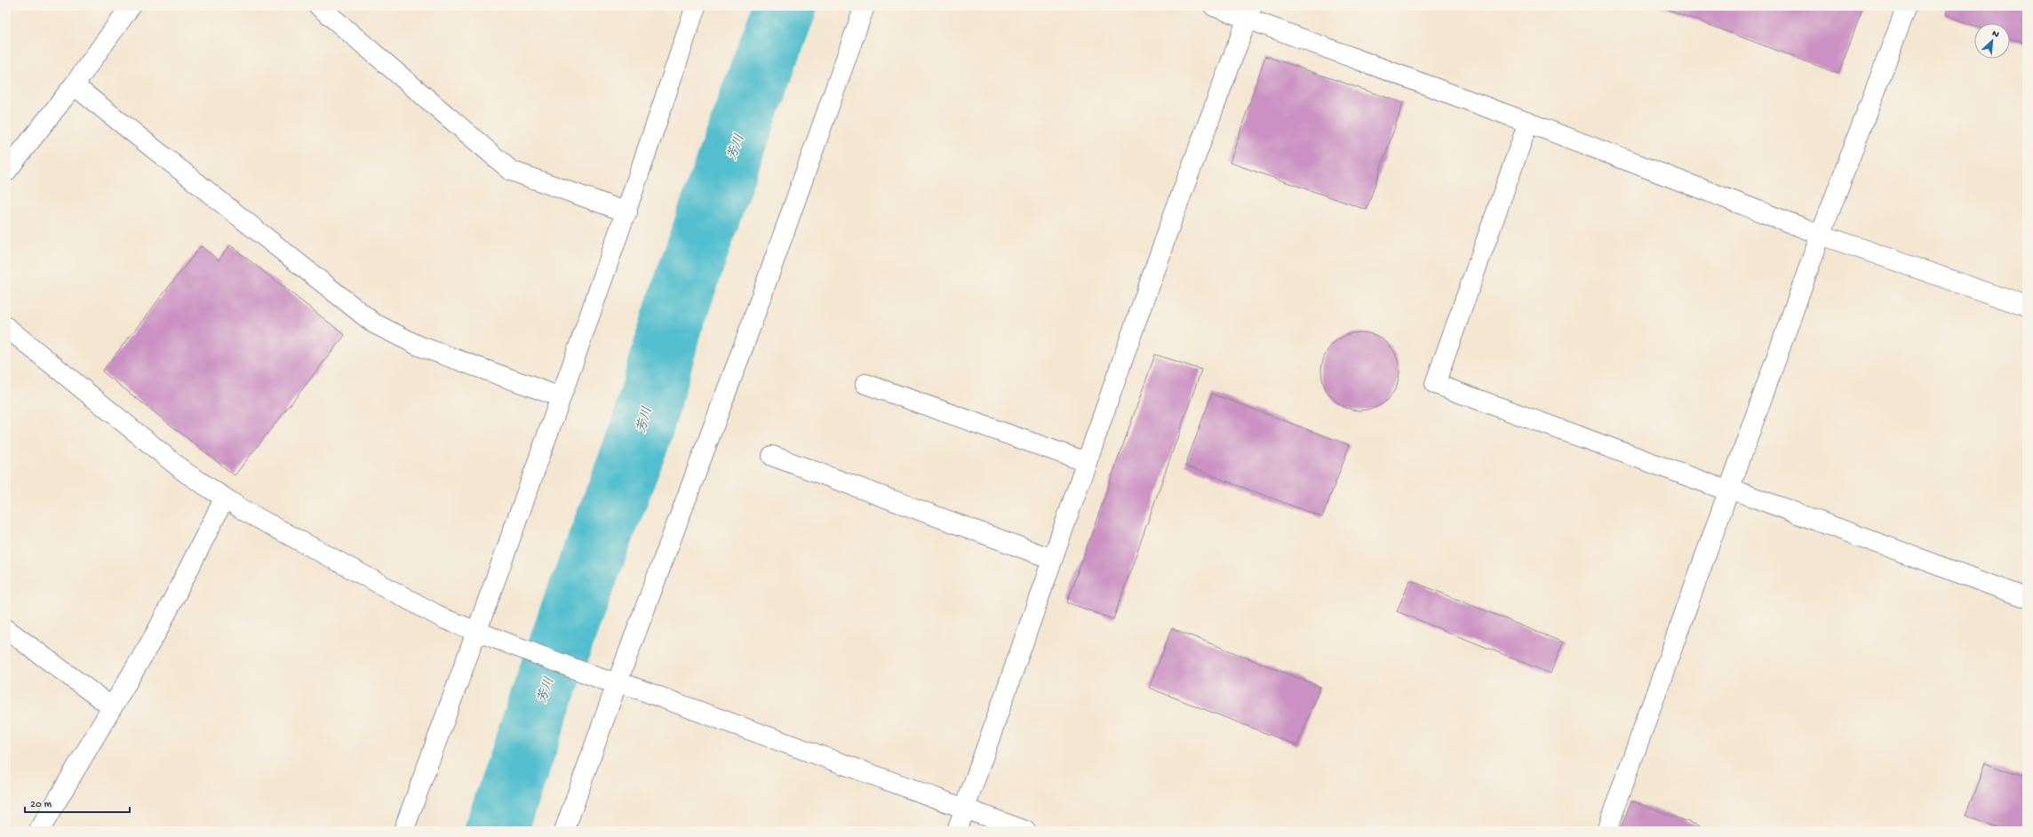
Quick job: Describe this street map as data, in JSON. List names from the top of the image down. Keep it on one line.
{"water":["芳川"],"scale_bar":"20 m","north":"top right"}
